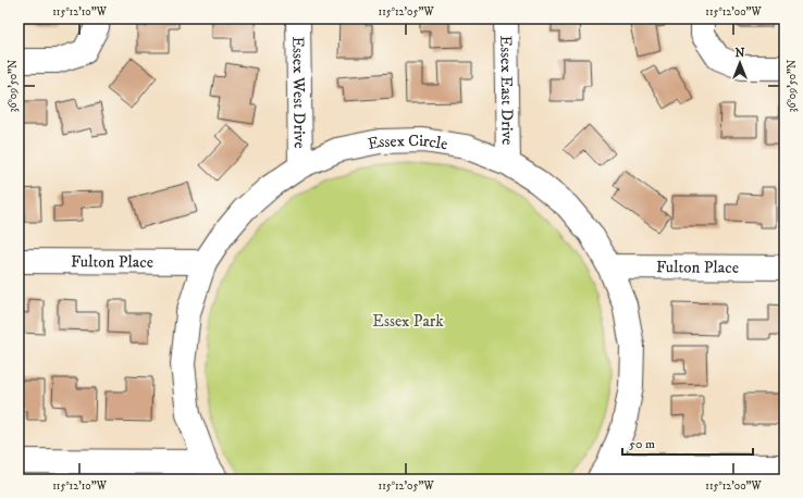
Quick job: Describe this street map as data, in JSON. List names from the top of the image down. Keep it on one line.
{"streets":{"street":["Essex East Drive","Essex West Drive","Essex Circle","Fulton Place"]},"crossings":[["Essex East Drive","Essex Circle"],["Essex West Drive","Essex Circle"],["Essex Circle","Fulton Place"]],"parks":["Essex Park"],"scale_bar":"50 m","north":"top","coordinates":["115°12'10\"W","115°12'05\"W","115°12'00\"W","36°09'50\"N"]}
